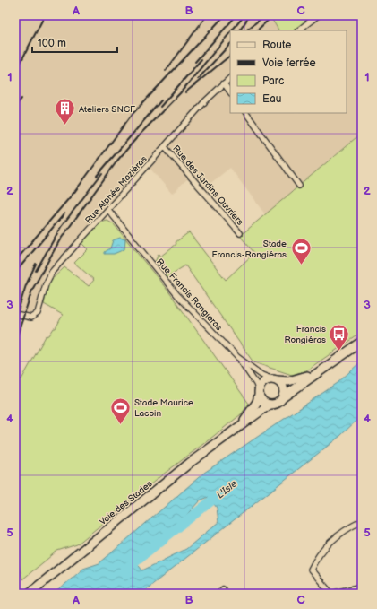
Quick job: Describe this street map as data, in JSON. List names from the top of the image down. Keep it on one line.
{"streets":{"main road":["Voie des Stades"],"street":["Rue des Jardins Ouvriers","Rue Alphée Maziéras","Rue Francis Rongieras"]},"crossings":[["Rue des Jardins Ouvriers","Rue Alphée Maziéras"],["Rue Alphée Maziéras","Rue Francis Rongieras"],["Rue Francis Rongieras","Voie des Stades"]],"water":["L'Isle"],"places":{"building":["Ateliers SNCF"],"sports":["Stade Francis-Rongiéras","Stade Maurice Lacoin"],"bus stop":["Francis Rongiéras"]},"legend":["Route","Voie ferrée","Parc","Eau"],"scale_bar":"100 m","grid":{"columns":["A","B","C"],"rows":["1","2","3","4","5"]}}
